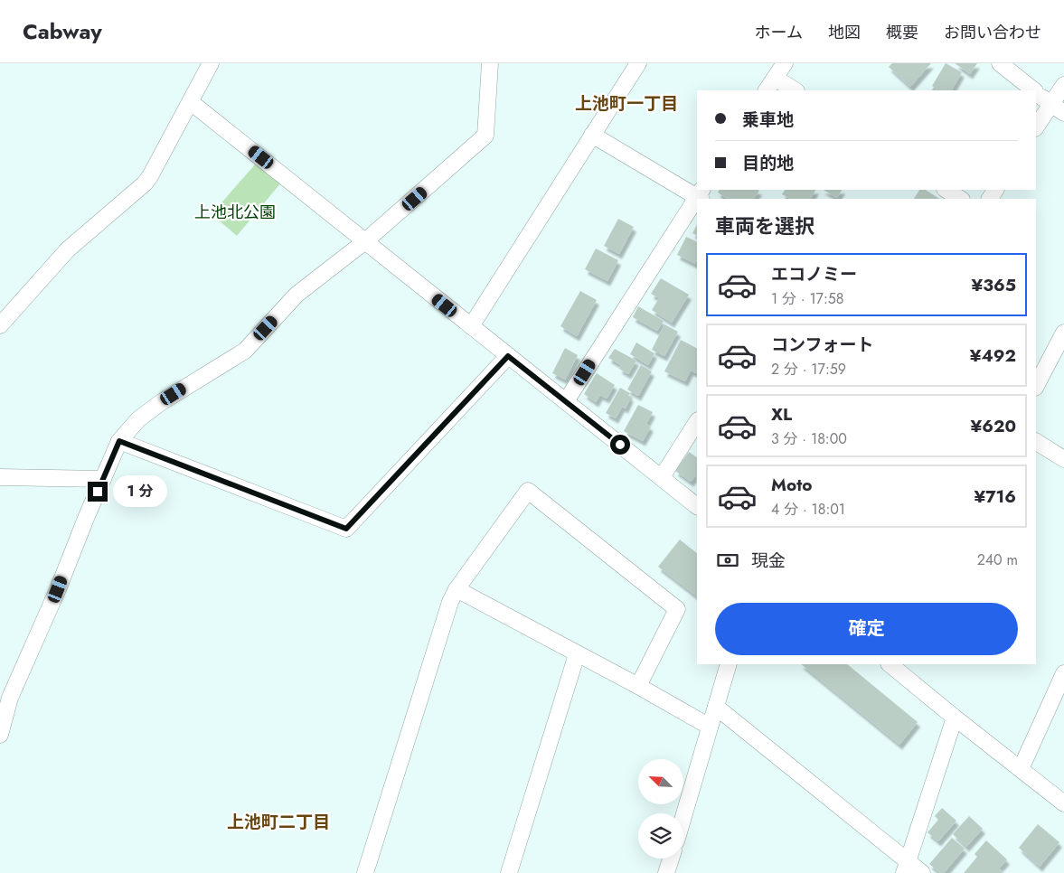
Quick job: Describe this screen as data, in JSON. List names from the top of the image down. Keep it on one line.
{"districts":["上池町一丁目","上池町二丁目"],"parks":["上池北公園"],"north":"top left","page":{"header":"Cabway","nav":["ホーム","地図","概要","お問い合わせ"],"banner":["乗車地","目的地"],"heading":"車両を選択","list":[{"name":"エコノミー","note":"1 分 · 17:58","value":"¥365"},{"name":"コンフォート","note":"2 分 · 17:59","value":"¥492"},{"name":"XL","note":"3 分 · 18:00","value":"¥620"},{"name":"Moto","note":"4 分 · 18:01","value":"¥716"}],"bubble":"1 分","pay":["現金","240 m"],"buttons":"確定"}}
